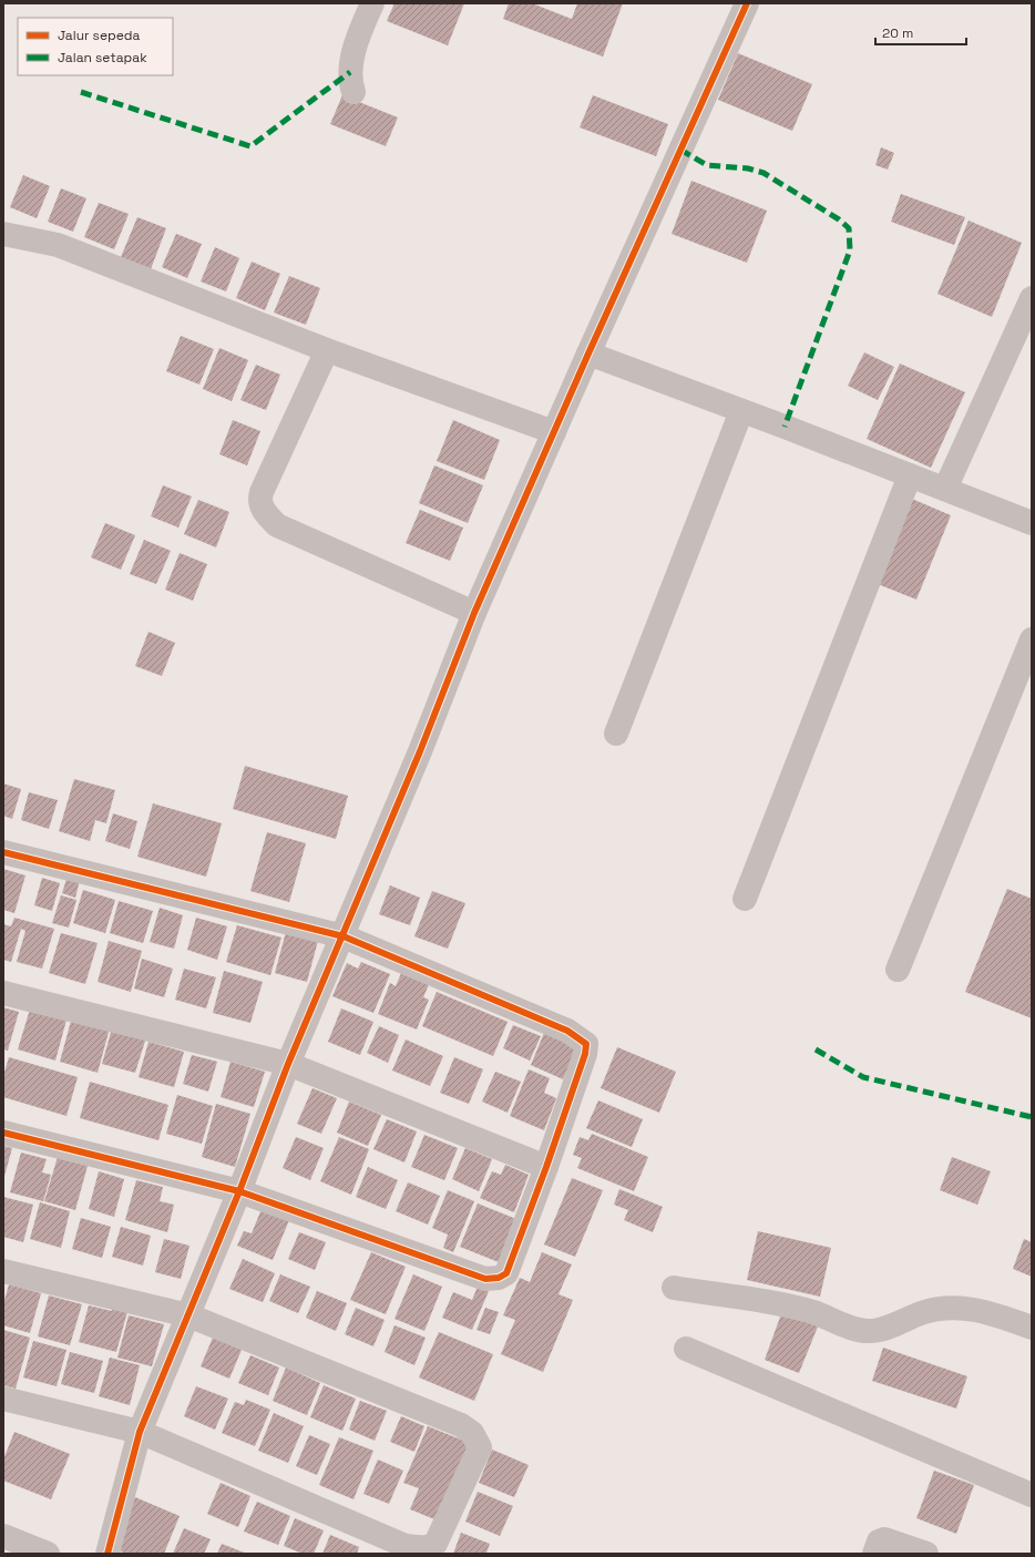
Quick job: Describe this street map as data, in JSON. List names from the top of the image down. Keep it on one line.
{"legend":["Jalur sepeda","Jalan setapak"],"scale_bar":"20 m"}
